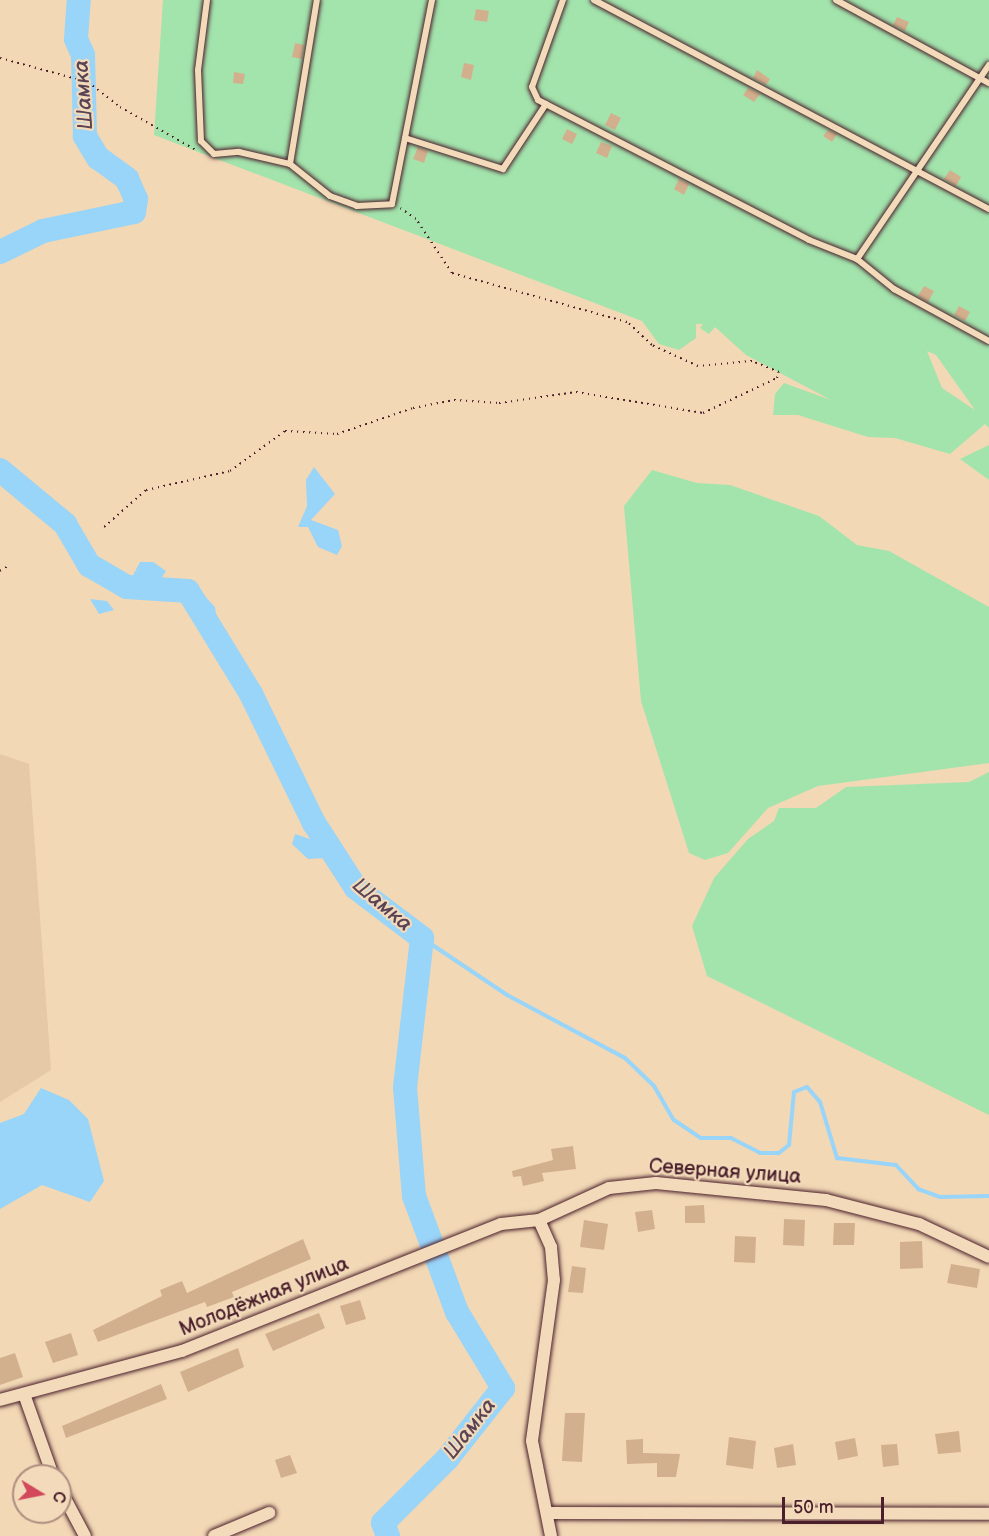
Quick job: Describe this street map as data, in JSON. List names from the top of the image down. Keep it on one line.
{"streets":{"street":["Северная улица","Молодёжная улица"]},"crossings":[["Северная улица","Молодёжная улица"]],"water":["Шамка"],"scale_bar":"50 m","north":"right"}
